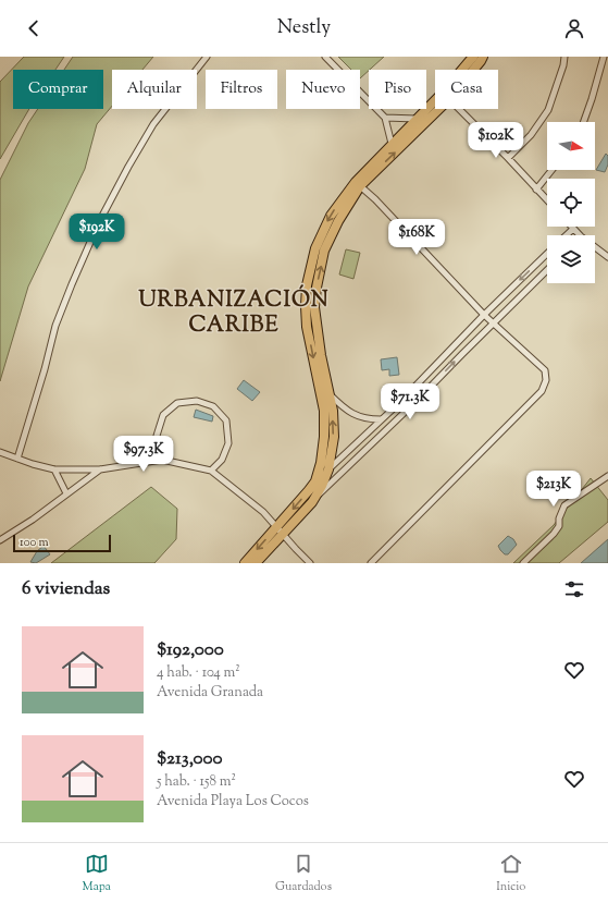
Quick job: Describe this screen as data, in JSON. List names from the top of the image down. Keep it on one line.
{"districts":["URBANIZACIÓN CARIBE"],"scale_bar":"100 m","north":"right","page":{"header":"Nestly","chip":["Comprar","Alquilar","Filtros","Nuevo","Piso","Casa"],"price":["$102K","$192K","$168K","$71.3K","$97.3K","$213K"],"scale":"100 m","heading":"6 viviendas","list":[{"name":"$192,000","note":"4 hab. · 104 m² · Avenida Granada"},{"name":"$213,000","note":"5 hab. · 158 m² · Avenida Playa Los Cocos"}],"tabs":["Mapa","Guardados","Inicio"]}}
